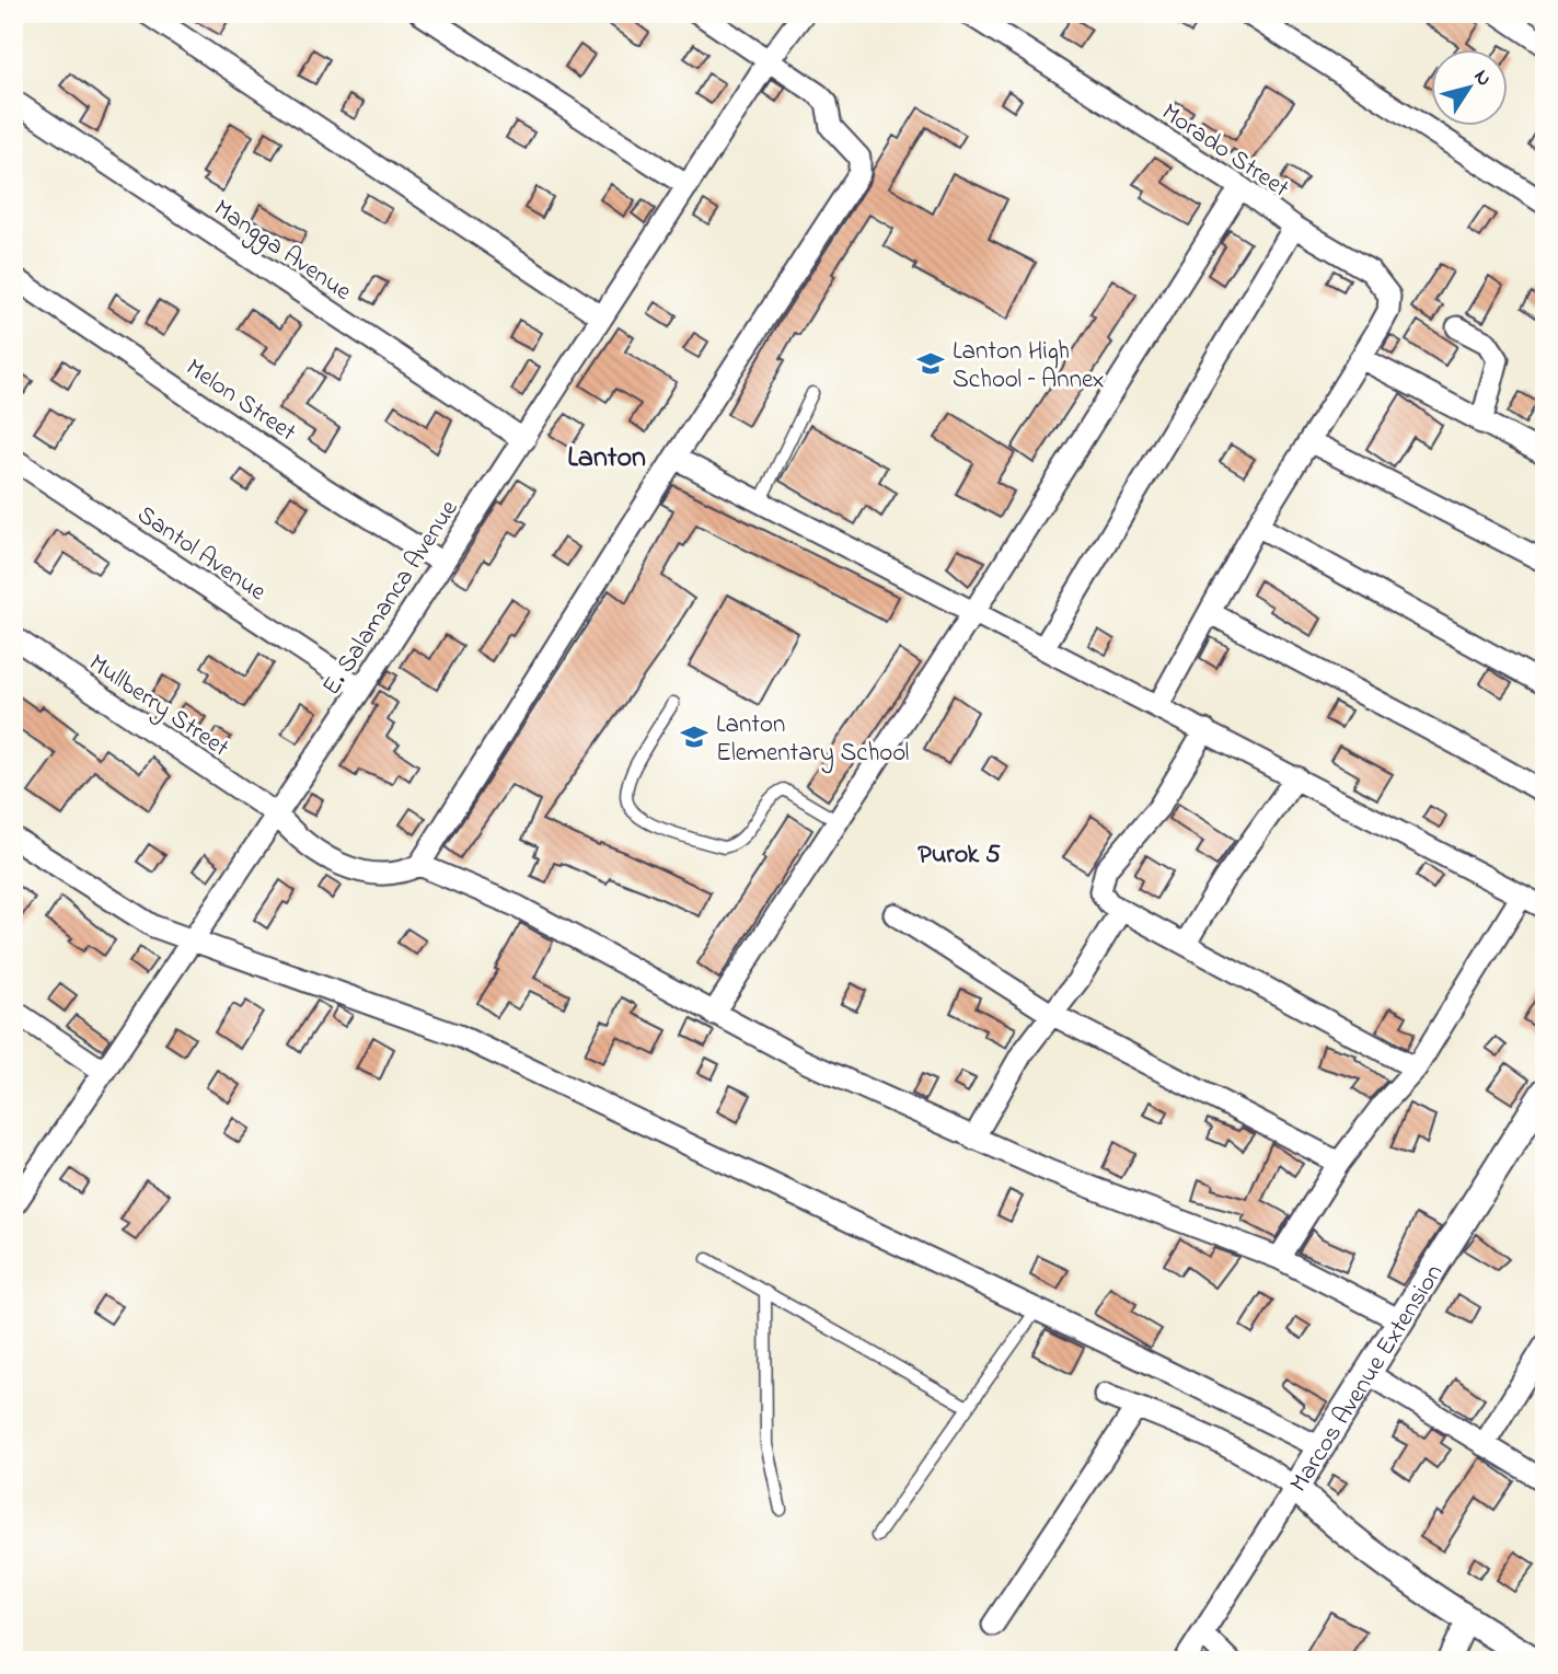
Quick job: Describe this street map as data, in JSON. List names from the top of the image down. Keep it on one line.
{"streets":{"street":["Morado Street","Mangga Avenue","Melon Street","Santol Avenue","E. Salamanca Avenue","Mullberry Street","Marcos Avenue Extension"]},"crossings":[["Mangga Avenue","E. Salamanca Avenue"],["Melon Street","E. Salamanca Avenue"],["Santol Avenue","E. Salamanca Avenue"],["E. Salamanca Avenue","Mullberry Street"]],"districts":["Lanton","Purok 5"],"places":{"school or university":["Lanton High School – Annex","Lanton Elementary School"]},"north":"top right"}
